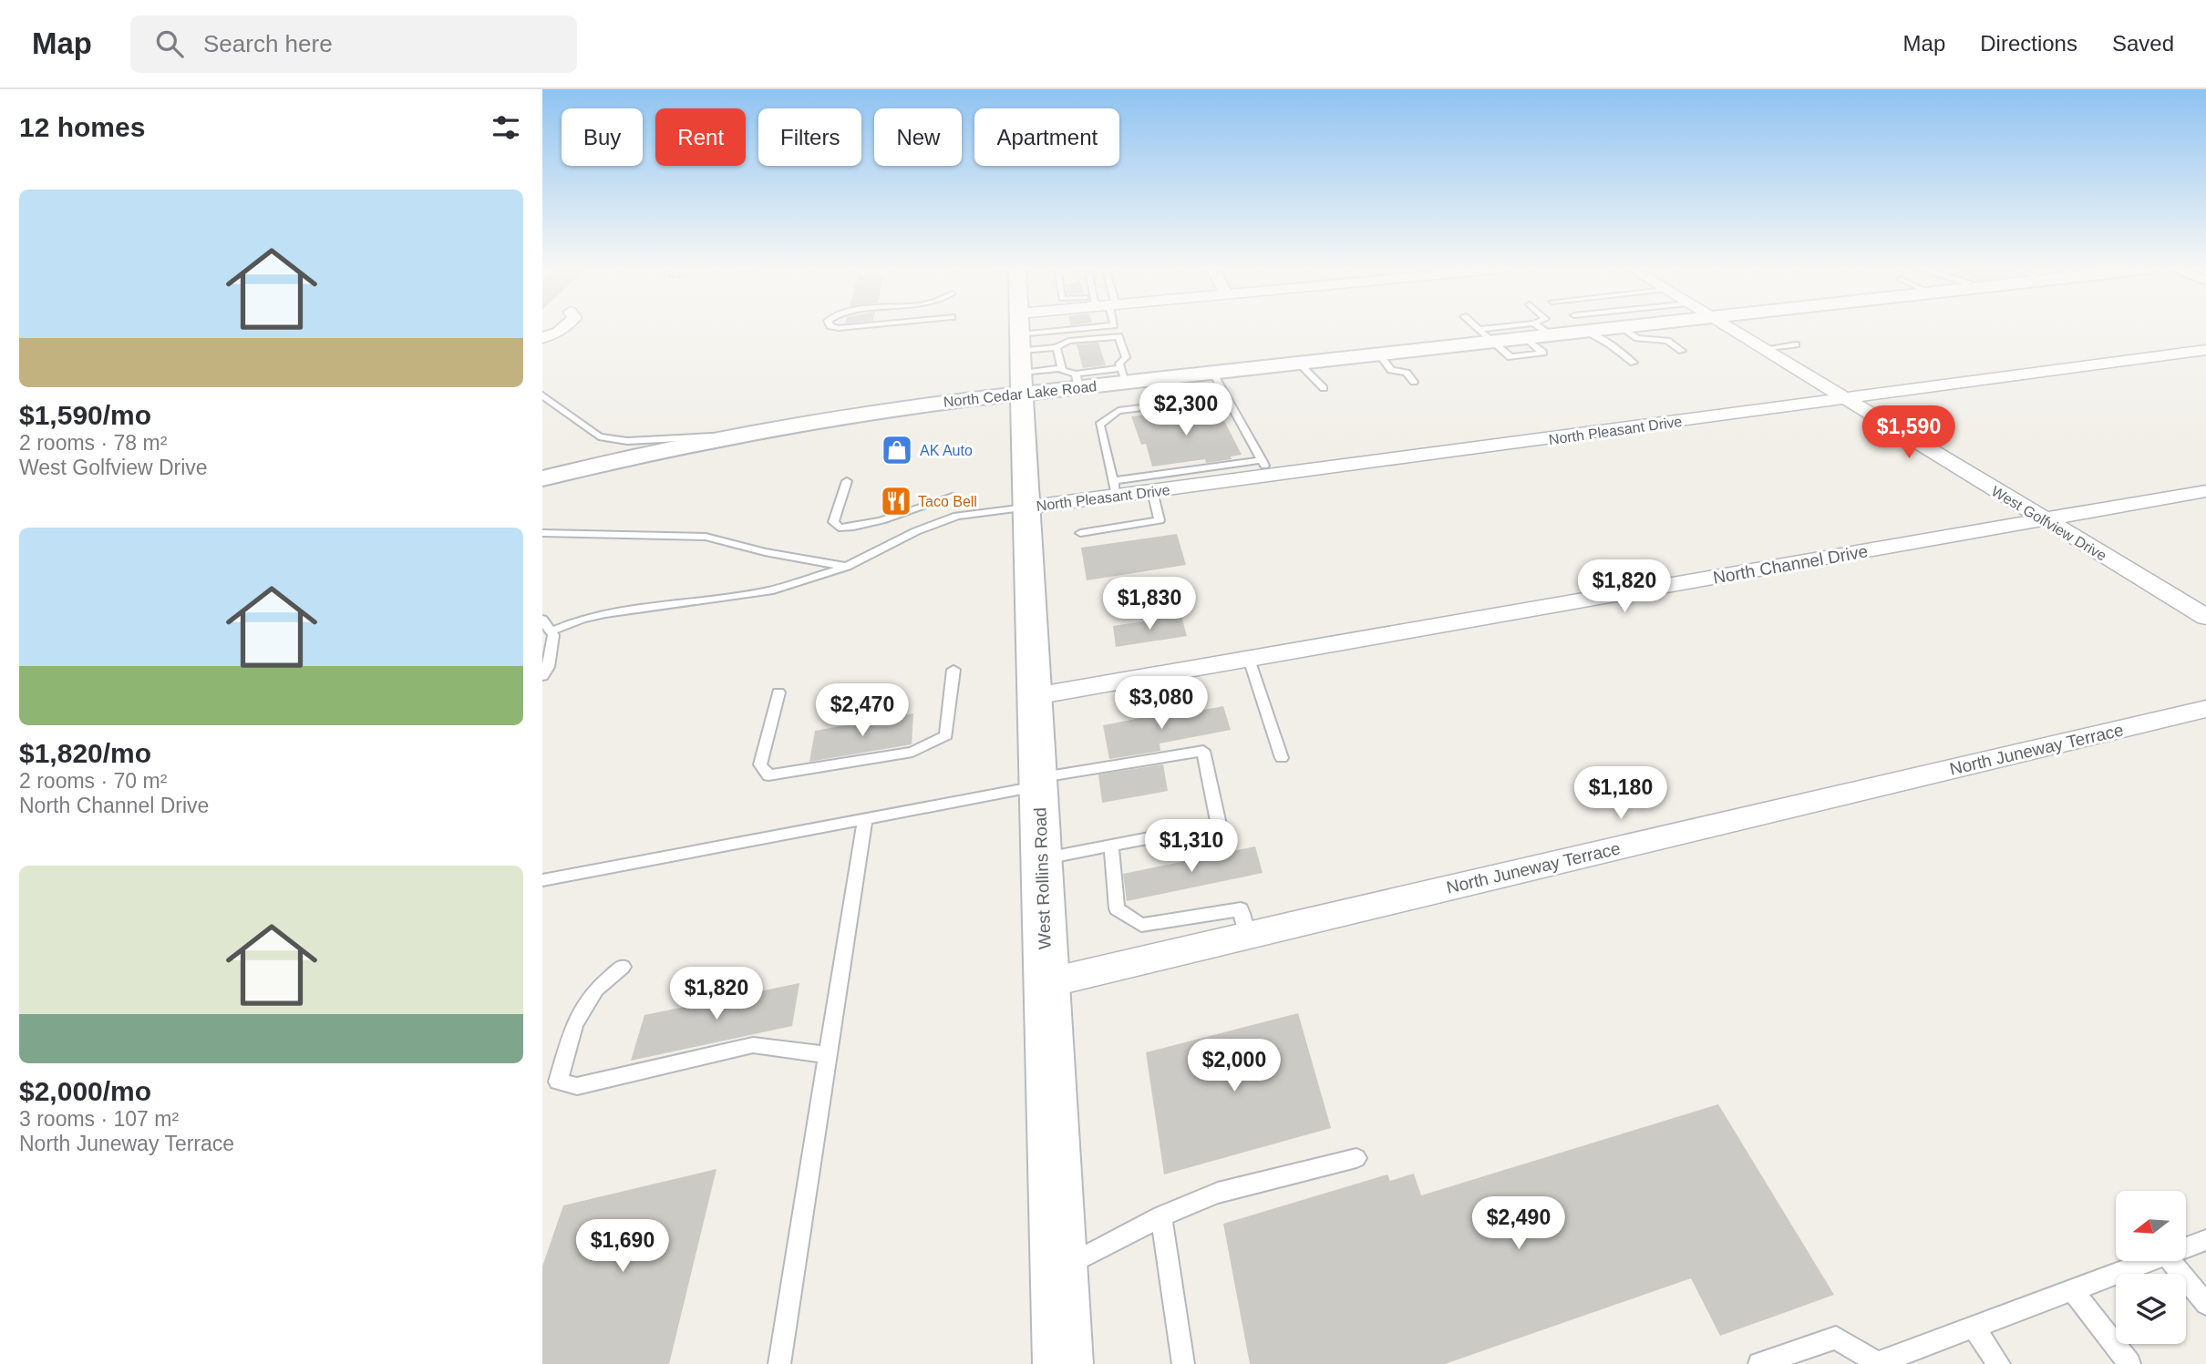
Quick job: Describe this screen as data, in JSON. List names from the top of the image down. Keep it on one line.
{"streets":{"main road":["North Cedar Lake Road","West Rollins Road"],"street":["North Pleasant Drive","West Golfview Drive","North Channel Drive","North Juneway Terrace"]},"crossings":[["North Cedar Lake Road","West Rollins Road"],["North Pleasant Drive","West Golfview Drive"],["North Pleasant Drive","West Rollins Road"],["West Golfview Drive","North Channel Drive"],["North Channel Drive","West Rollins Road"],["North Juneway Terrace","West Rollins Road"]],"places":{"shop":["AK Auto"],"restaurant":["Taco Bell"]},"north":"left","page":{"header":"Map","search":"Search here","nav":["Map","Directions","Saved"],"heading":"12 homes","chip":["Buy","Rent","Filters","New","Apartment"],"list":[{"name":"$1,590/mo","note":"2 rooms · 78 m² · West Golfview Drive"},{"name":"$1,820/mo","note":"2 rooms · 70 m² · North Channel Drive"},{"name":"$2,000/mo","note":"3 rooms · 107 m² · North Juneway Terrace"}],"price":["$2,300","$1,590","$1,820","$1,830","$3,080","$2,470","$1,180","$1,310","$1,820","$2,000","$2,490","$1,690"]}}
